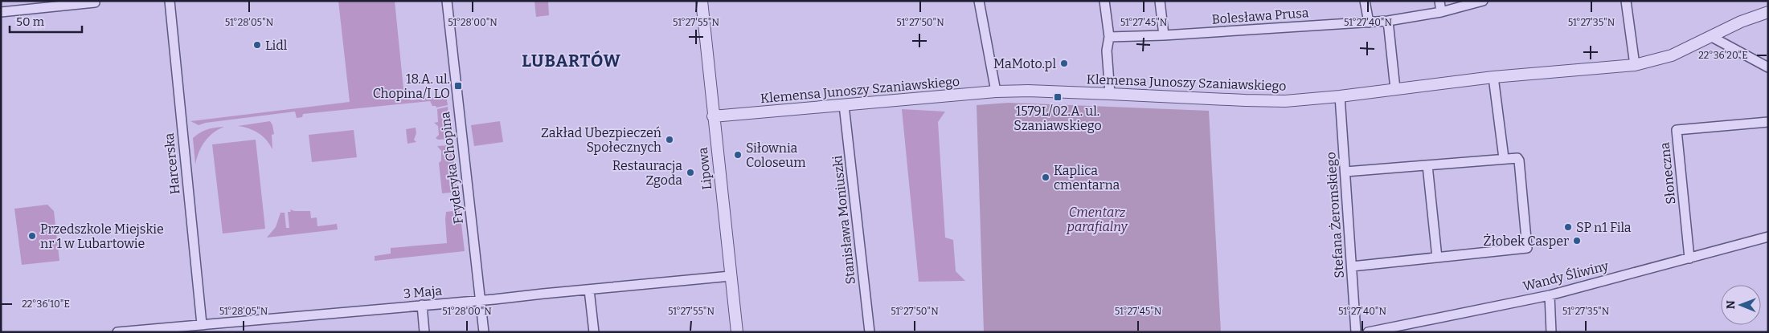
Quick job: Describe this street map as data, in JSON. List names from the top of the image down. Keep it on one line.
{"streets":{"street":["Bolesława Prusa","Klemensa Junoszy Szaniawskiego","Harcerska","Fryderyka Chopina","Lipowa","Słoneczna","Stefana Żeromskiego","Stanisława Moniuszki","Wandy Śliwiny","3 Maja"]},"crossings":[["Klemensa Junoszy Szaniawskiego","Lipowa"],["Klemensa Junoszy Szaniawskiego","Stefana Żeromskiego"],["Klemensa Junoszy Szaniawskiego","Stanisława Moniuszki"],["Harcerska","3 Maja"],["Fryderyka Chopina","3 Maja"],["Lipowa","3 Maja"],["Słoneczna","Wandy Śliwiny"]],"districts":["LUBARTÓW"],"parks":["Cmentarz parafialny"],"places":{"other":["Lidl","MaMoto.pl","Zakład Ubezpieczeń Społecznych","Siłownia Coloseum","Restauracja Zgoda","Kaplica cmentarna","SP n1 Fila","Przedszkole Miejskie nr 1 w Lubartowie","Żłobek Casper"],"transit":["18.A. ul. Chopina/I LO","1579L/02.A. ul. Szaniawskiego"]},"scale_bar":"50 m","north":"left","coordinates":["51°28'05\"N","51°28'00\"N","51°27'55\"N","51°27'50\"N","51°27'45\"N","51°27'40\"N","51°27'35\"N","22°36'20\"E","22°36'10\"E"]}
